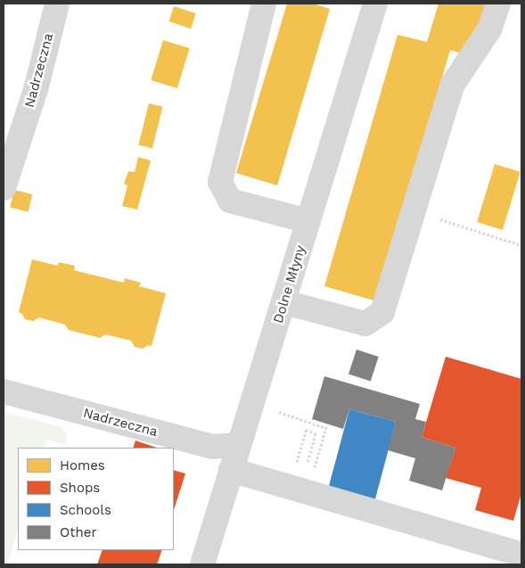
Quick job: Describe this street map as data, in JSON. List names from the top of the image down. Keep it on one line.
{"streets":{"street":["Nadrzeczna","Dolne Młyny"]},"crossings":[["Nadrzeczna","Dolne Młyny"]],"legend":["Homes","Shops","Schools","Other"]}
